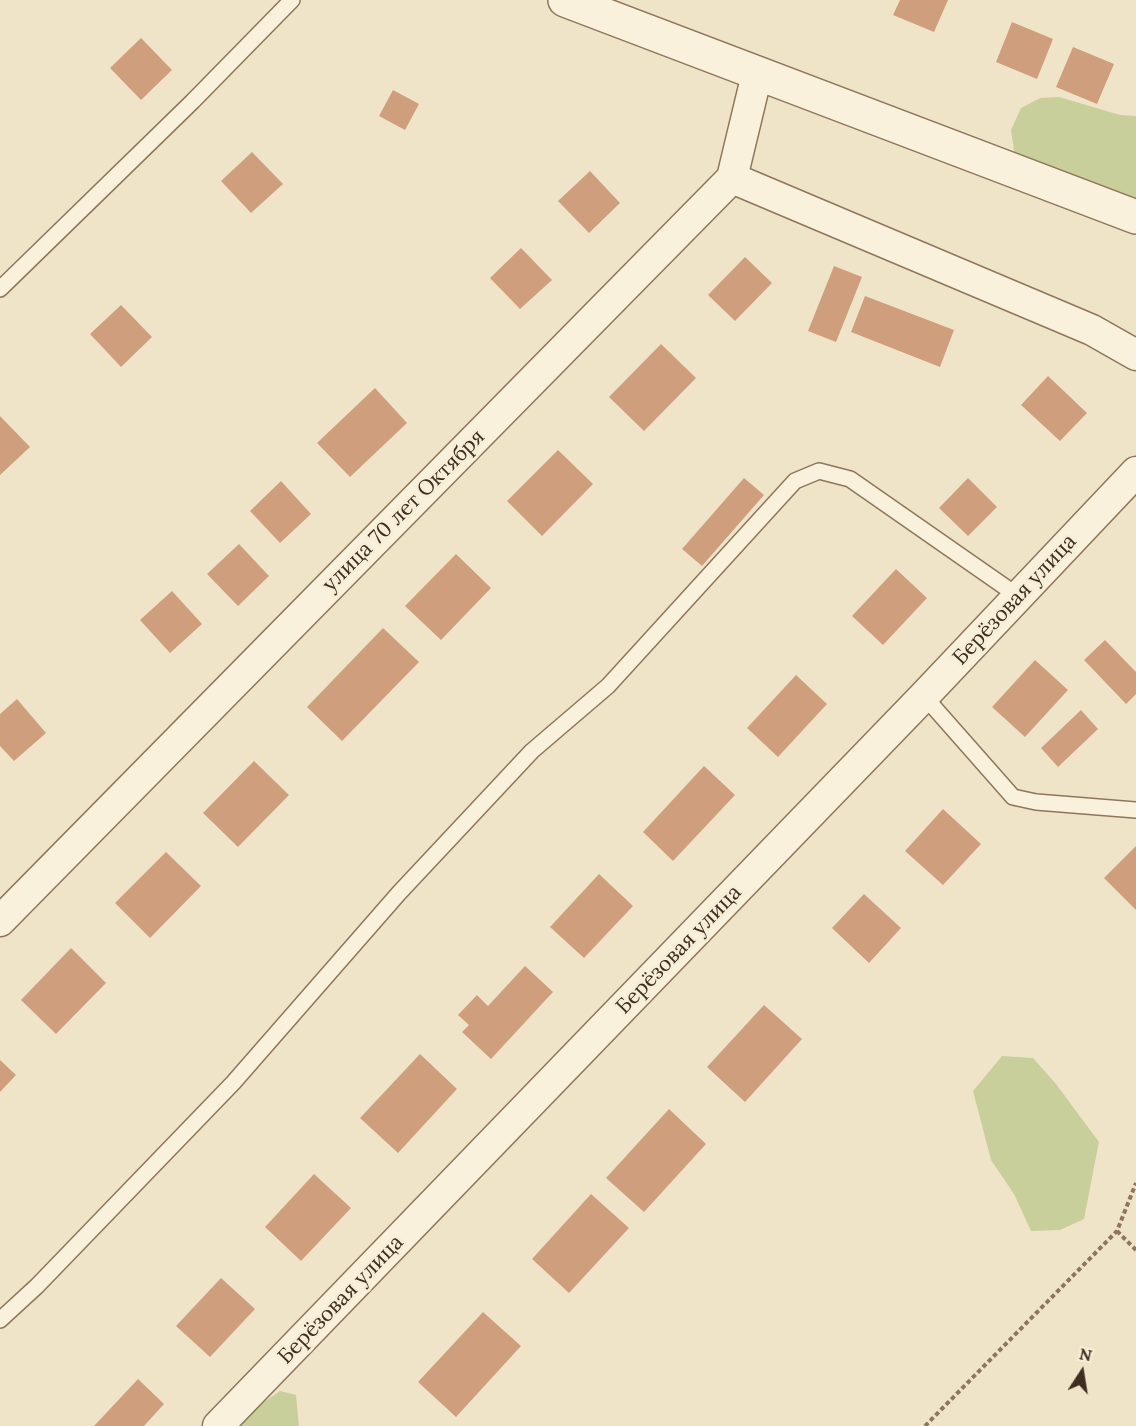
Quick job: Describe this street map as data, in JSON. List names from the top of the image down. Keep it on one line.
{"streets":{"street":["улица 70 лет Октября","Берёзовая улица"]},"north":"top"}
